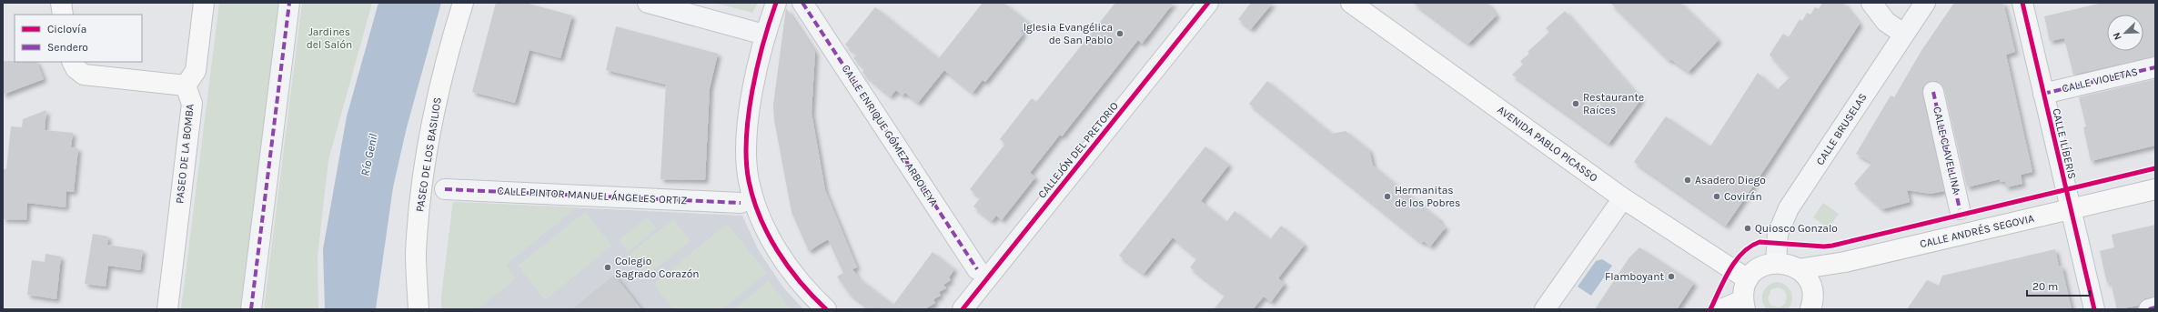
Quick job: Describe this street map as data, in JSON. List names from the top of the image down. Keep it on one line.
{"streets":{"main road":["AVENIDA PABLO PICASSO","PASEO DE LA BOMBA","PASEO DE LOS BASILIOS","CALLE ANDRÉS SEGOVIA"],"street":["CALLE VIOLETAS","CALLE BRUSELAS","CALLE ENRIQUE GÓMEZ ARBOLEYA","CALLE ILÍBERIS","CALLEJÓN DEL PRETORIO","CALLE CLAVELLINA","CALLE PINTOR MANUEL ÁNGELES ORTIZ"]},"crossings":[["CALLE VIOLETAS","CALLE ILÍBERIS"],["CALLE ILÍBERIS","CALLE ANDRÉS SEGOVIA"]],"water":["Río Genil"],"parks":["Jardines del Salón"],"places":["Iglesia Evangélica de San Pablo","Restaurante Raíces","Asadero Diego","Hermanitas de los Pobres","Covirán","Quiosco Gonzalo","Colegio Sagrado Corazón","Flamboyant"],"legend":["Ciclovía","Sendero"],"scale_bar":"20 m","north":"bottom left"}
